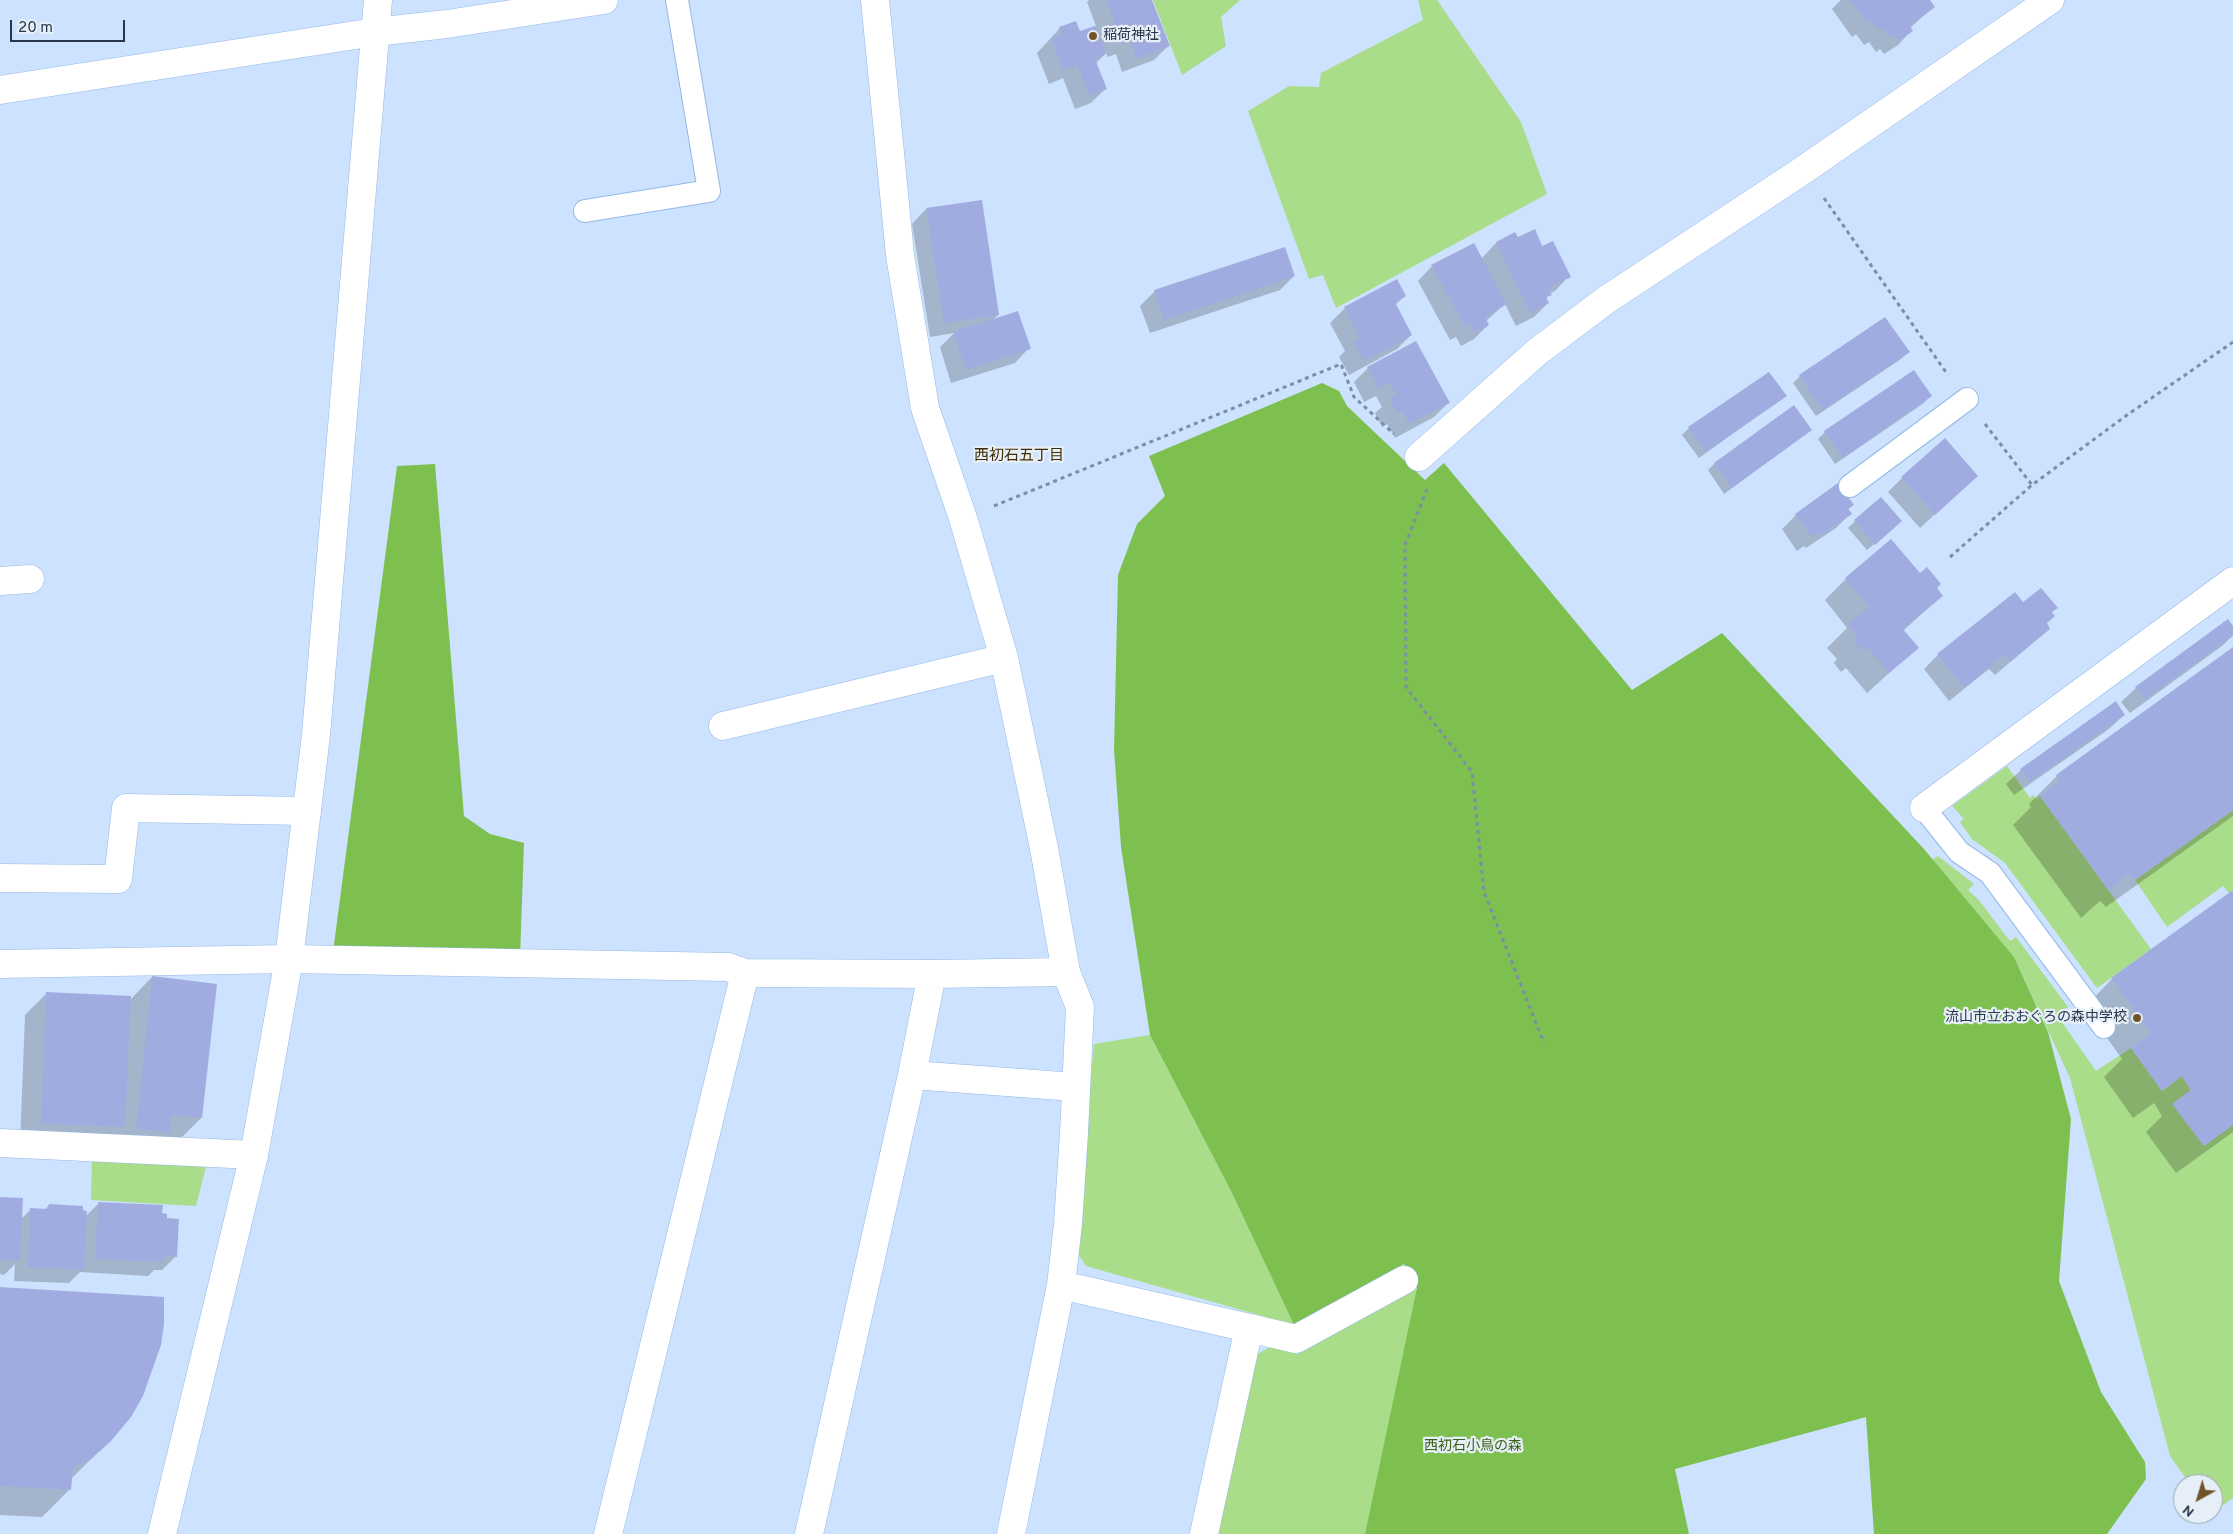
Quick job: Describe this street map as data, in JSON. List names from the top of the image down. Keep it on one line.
{"districts":["西初石五丁目"],"parks":["西初石小鳥の森"],"places":["稲荷神社","流山市立おおぐろの森中学校"],"scale_bar":"20 m","north":"bottom left"}
